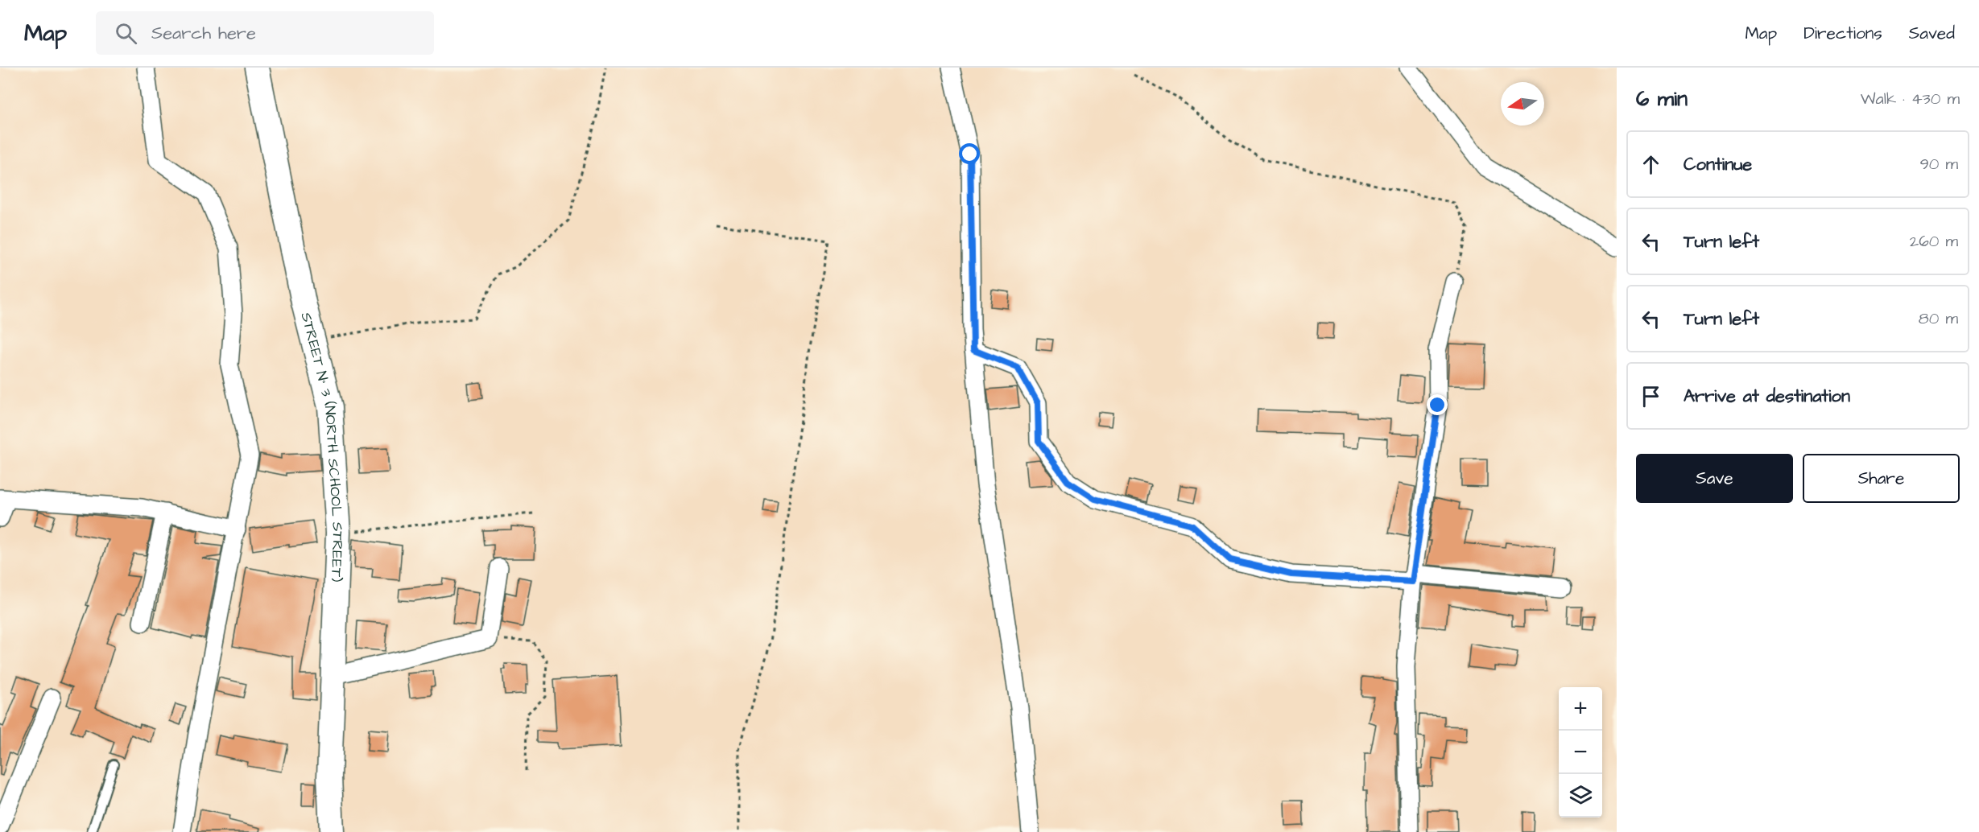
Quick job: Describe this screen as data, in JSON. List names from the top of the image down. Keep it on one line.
{"streets":{"street":["STREET N° 3 (NORTH SCHOOL STREET)"]},"north":"left","page":{"header":"Map","search":"Search here","nav":["Map","Directions","Saved"],"heading":["6 min","Walk · 430 m"],"list":[["Continue","90 m"],["Turn left","260 m"],["Turn left","80 m"],"Arrive at destination"],"buttons":["Save","Share"],"map_buttons":["+","−"]}}
